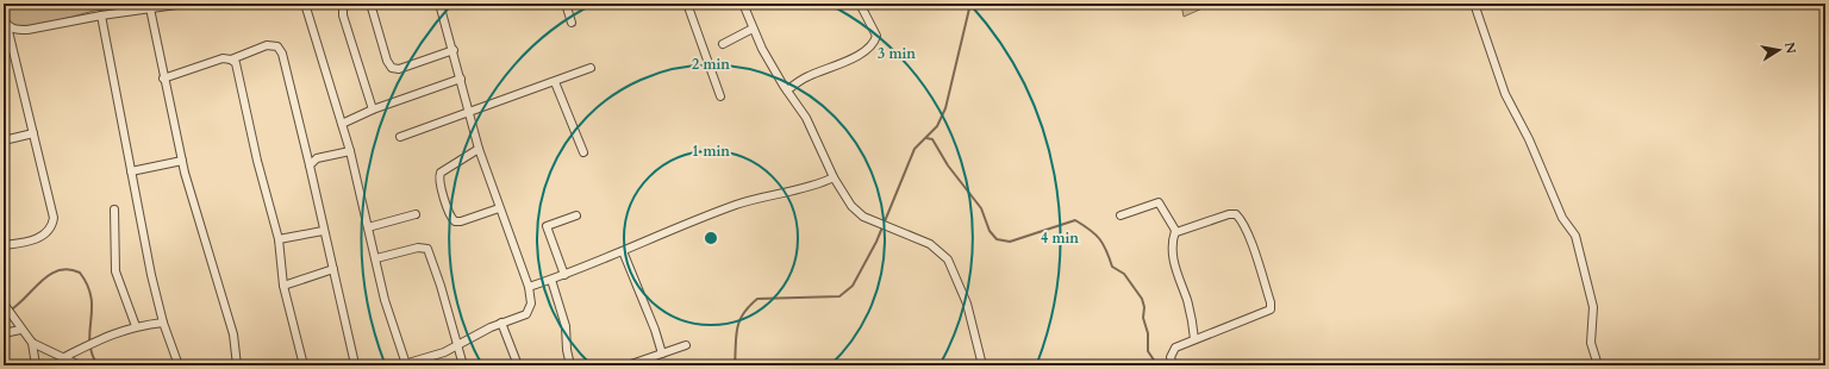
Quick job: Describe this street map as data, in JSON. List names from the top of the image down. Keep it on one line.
{"north":"right","rings":["3 min","2 min","1 min","4 min"]}
